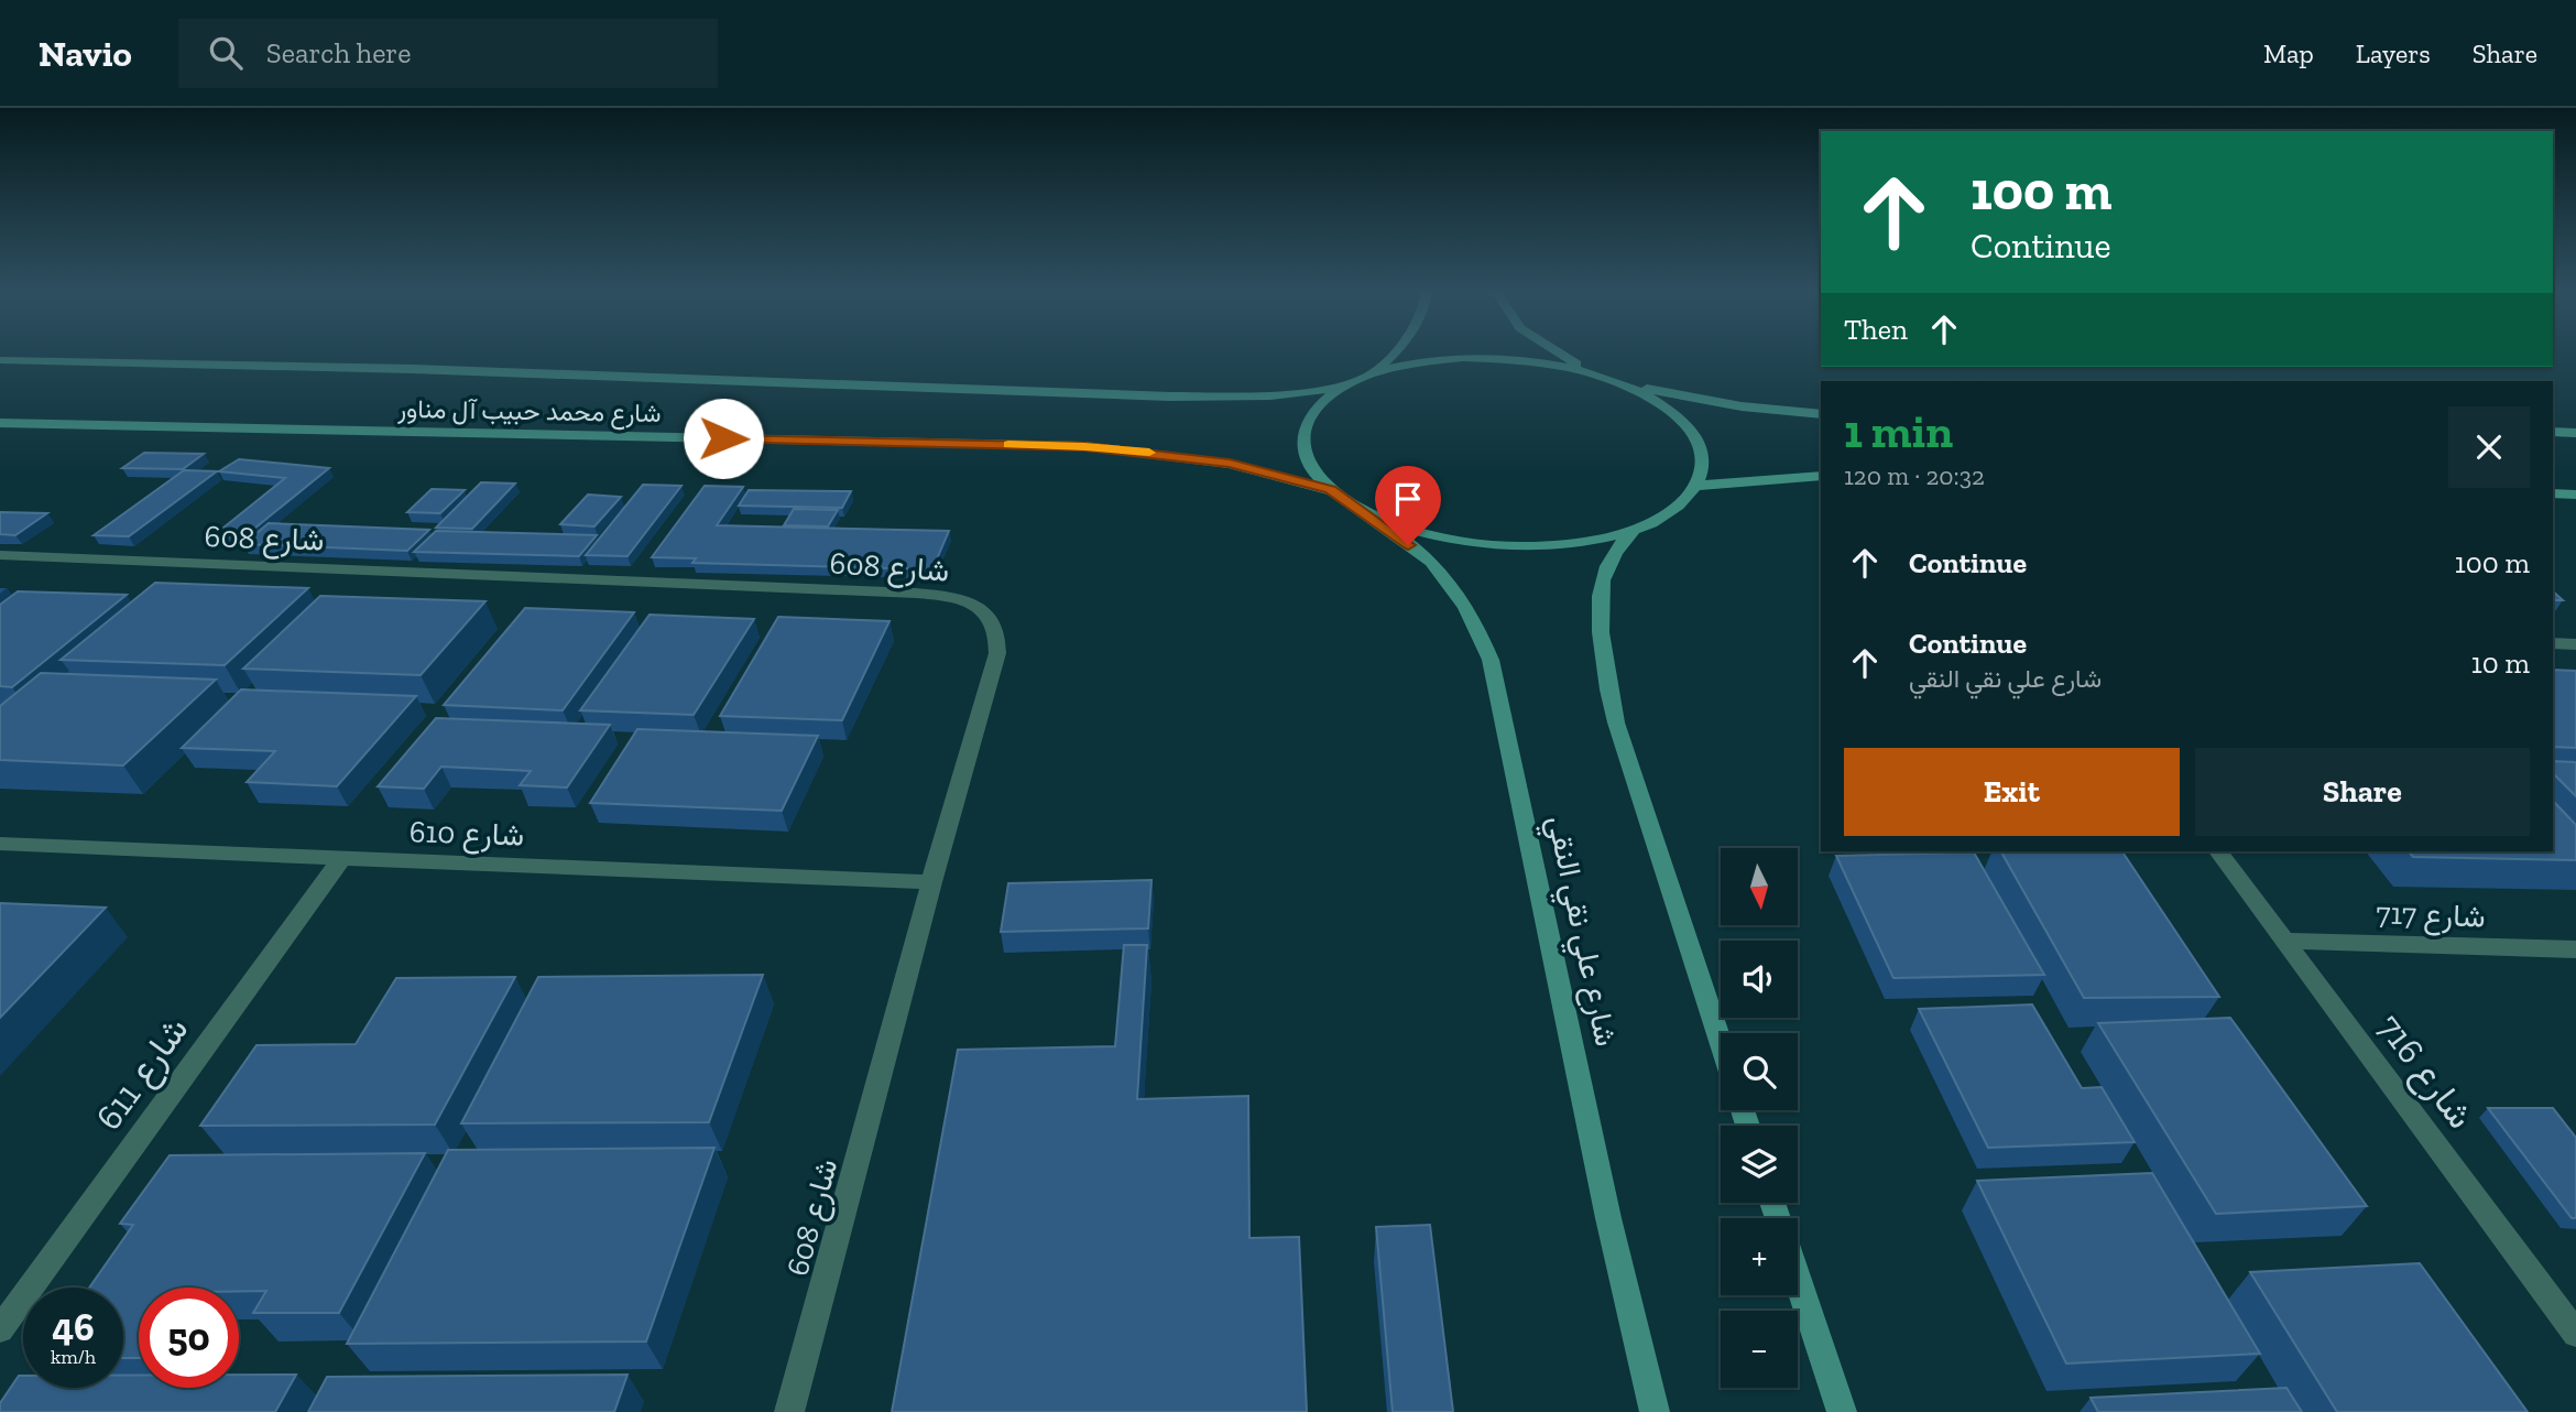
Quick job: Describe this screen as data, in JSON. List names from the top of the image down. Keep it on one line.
{"streets":{"main road":["شارع محمد حبيب آل مناور","شارع علي نقي النقي"],"street":["شارع 608","شارع 610","شارع 717","شارع 716","شارع 611"]},"crossings":[["شارع 608","شارع 610"],["شارع 610","شارع 611"],["شارع 717","شارع 716"]],"north":"bottom","page":{"header":"Navio","search":"Search here","nav":["Map","Layers","Share"],"turn":["100 m","Continue"],"then":"Then","heading":["1 min","120 m · 20:32"],"list":[{"name":"Continue","value":"100 m"},{"name":"Continue","note":"شارع علي نقي النقي","value":"10 m"}],"buttons":["Exit","Share"],"map_buttons":["+","−"],"speed":"46 km/h","limit":"50"}}
